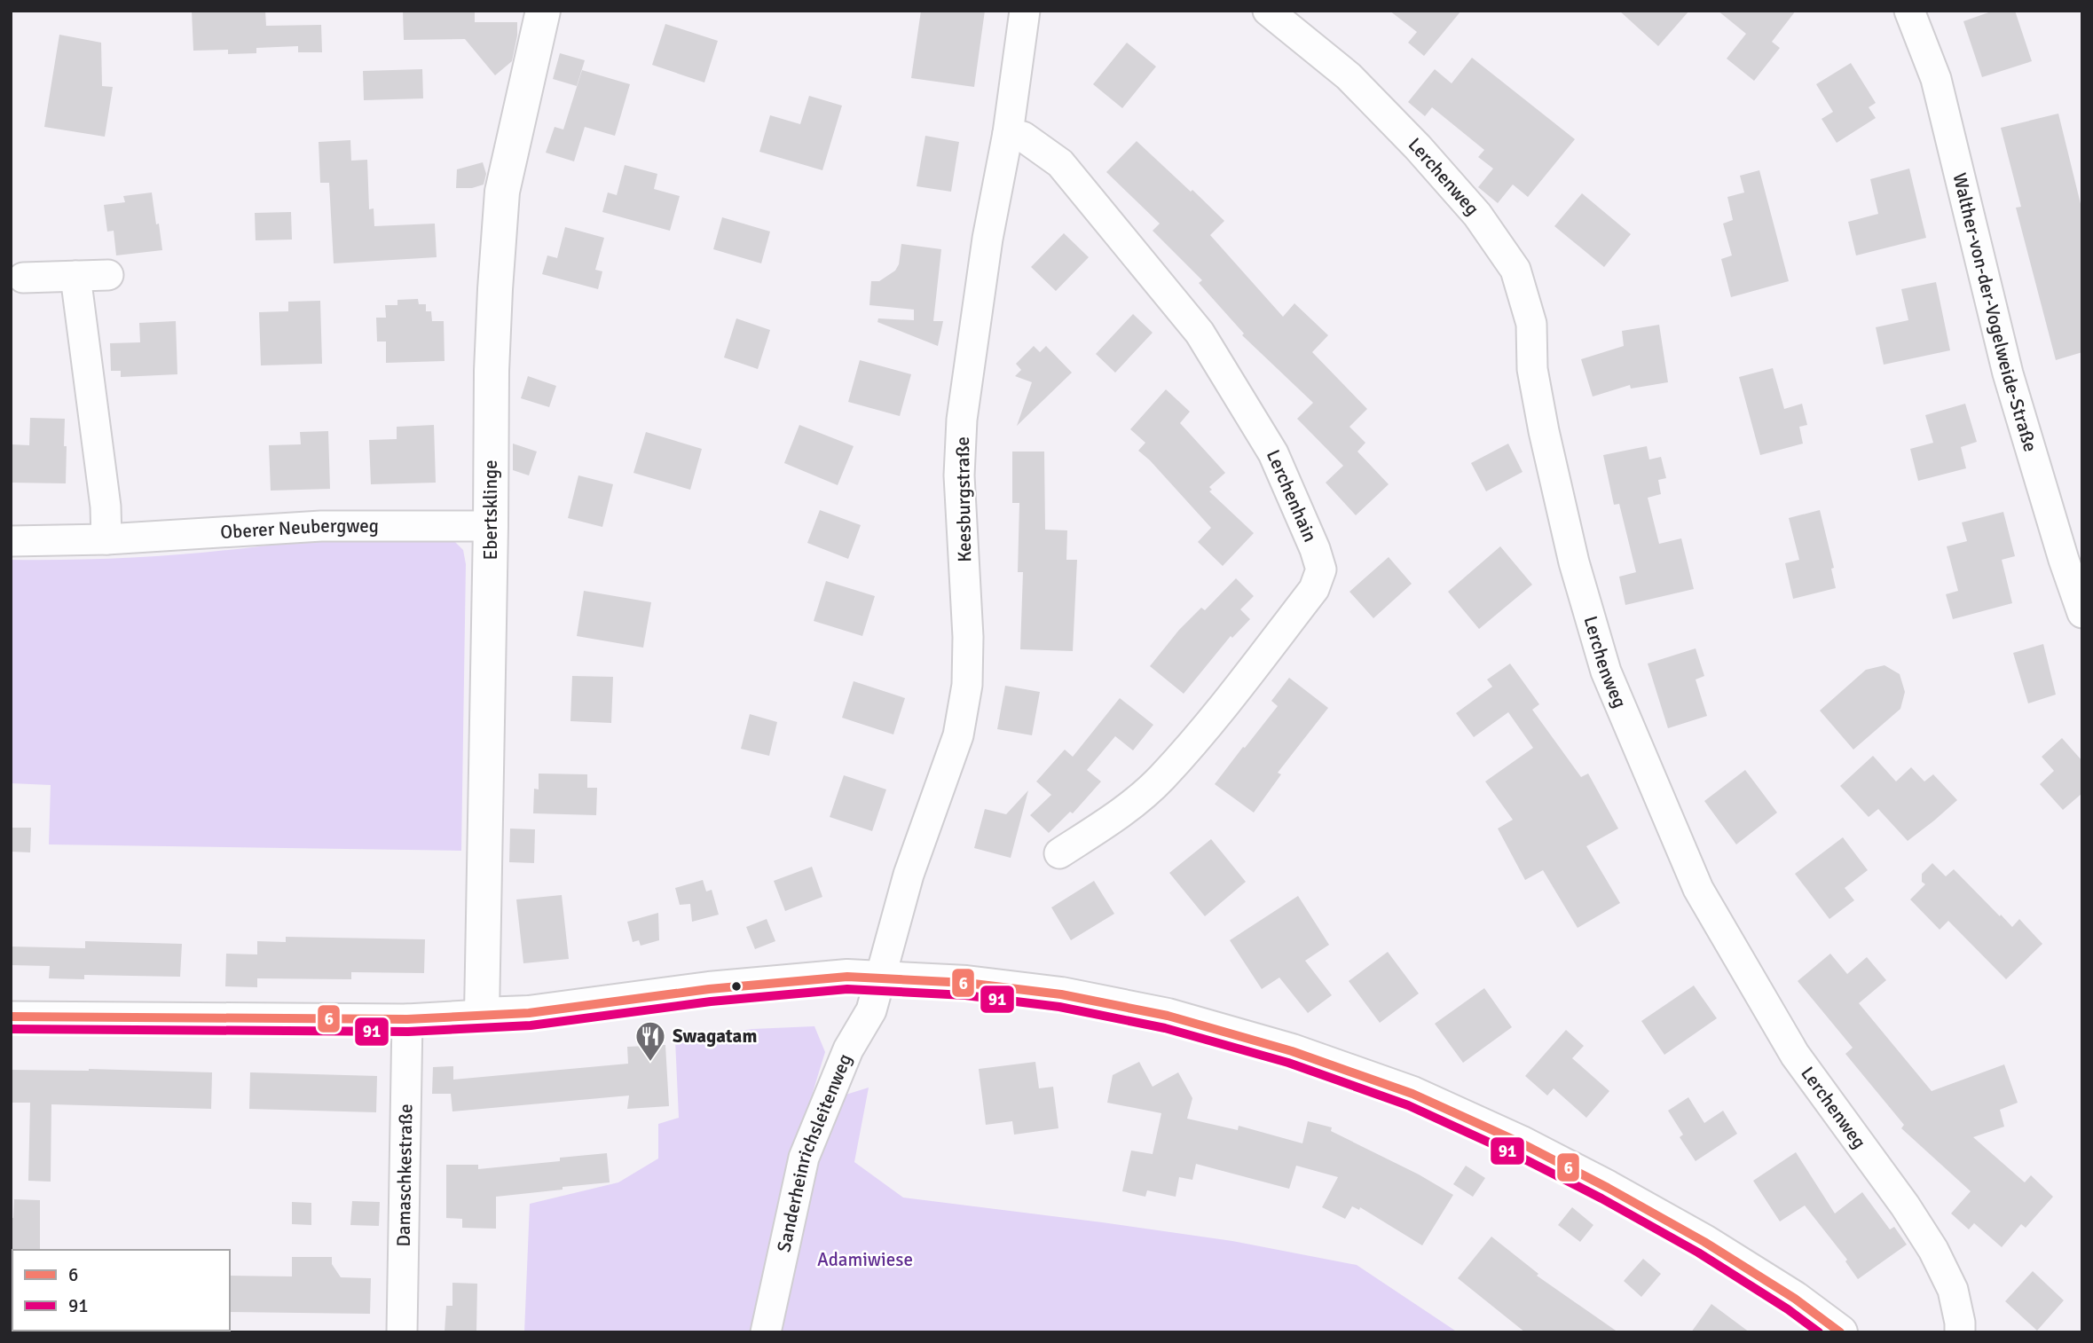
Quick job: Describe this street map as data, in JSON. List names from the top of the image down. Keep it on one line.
{"streets":{"street":["Lerchenweg","Walther-von-der-Vogelweide-Straße","Lerchenhain","Keesburgstraße","Ebertsklinge","Oberer Neubergweg","Sanderheinrichsleitenweg","Damaschkestraße"]},"crossings":[["Lerchenhain","Keesburgstraße"],["Keesburgstraße","Sanderheinrichsleitenweg"],["Ebertsklinge","Oberer Neubergweg"]],"parks":["Adamiwiese"],"places":{"restaurant":["Swagatam"]},"lines":["transit line 6","transit line 91"],"legend":["6","91"]}
